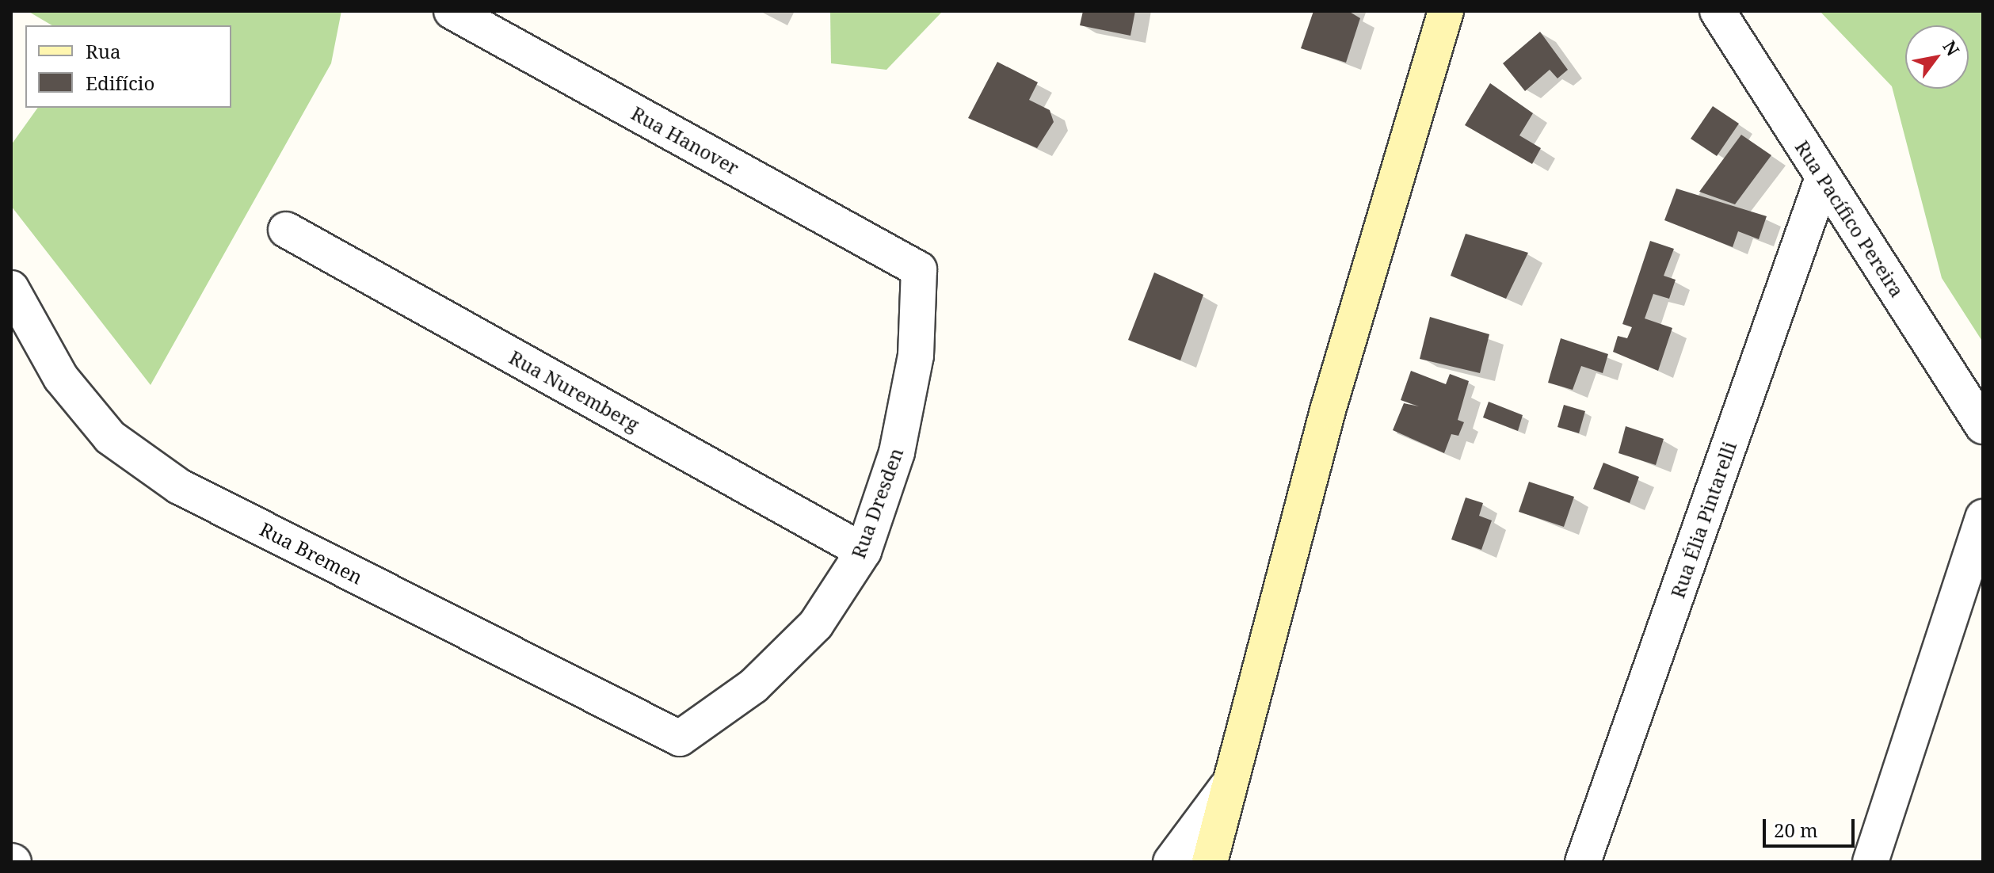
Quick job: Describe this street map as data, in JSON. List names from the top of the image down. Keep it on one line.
{"streets":{"street":["Rua Hanover","Rua Pacífico Pereira","Rua Nuremberg","Rua Dresden","Rua Élia Pintarelli","Rua Bremen"]},"crossings":[["Rua Hanover","Rua Dresden"],["Rua Pacífico Pereira","Rua Élia Pintarelli"],["Rua Nuremberg","Rua Dresden"],["Rua Dresden","Rua Bremen"]],"legend":["Rua","Edifício"],"scale_bar":"20 m","north":"top right"}
